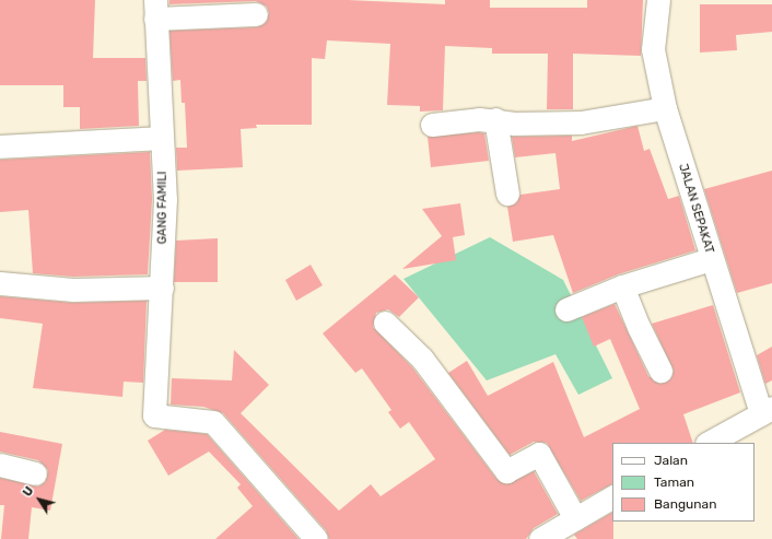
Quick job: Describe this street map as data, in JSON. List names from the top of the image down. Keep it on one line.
{"streets":{"street":["GANG FAMILI","JALAN SEPAKAT"]},"legend":["Jalan","Taman","Bangunan"],"north":"top left"}
